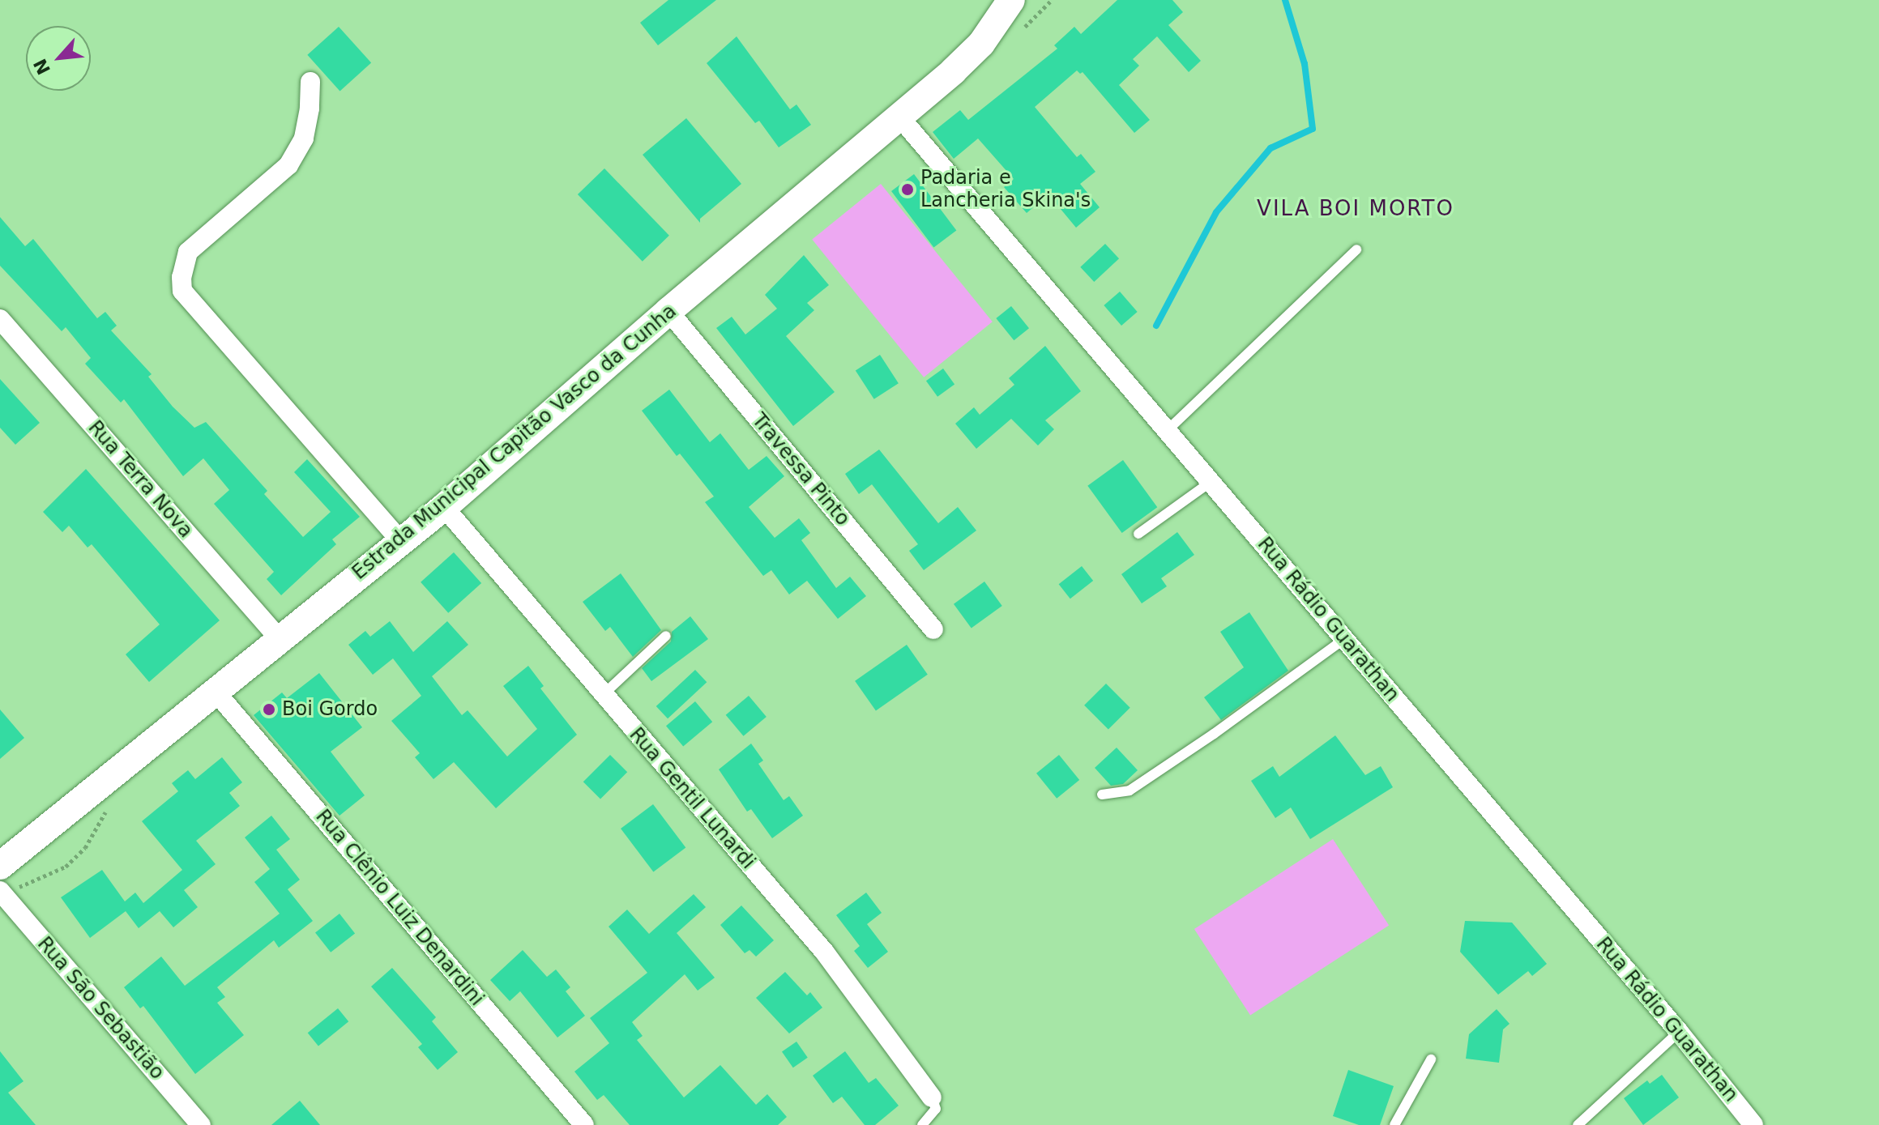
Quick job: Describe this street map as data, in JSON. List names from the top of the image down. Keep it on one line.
{"streets":{"street":["Estrada Municipal Capitão Vasco da Cunha","Travessa Pinto","Rua Terra Nova","Rua Rádio Guarathan","Rua Gentil Lunardi","Rua Clênio Luiz Denardini","Rua São Sebastião"]},"crossings":[["Estrada Municipal Capitão Vasco da Cunha","Travessa Pinto"],["Estrada Municipal Capitão Vasco da Cunha","Rua Terra Nova"],["Estrada Municipal Capitão Vasco da Cunha","Rua Rádio Guarathan"],["Estrada Municipal Capitão Vasco da Cunha","Rua Gentil Lunardi"],["Estrada Municipal Capitão Vasco da Cunha","Rua Clênio Luiz Denardini"]],"districts":["VILA BOI MORTO"],"places":["Padaria e Lancheria Skina's","Boi Gordo"],"north":"bottom left"}
